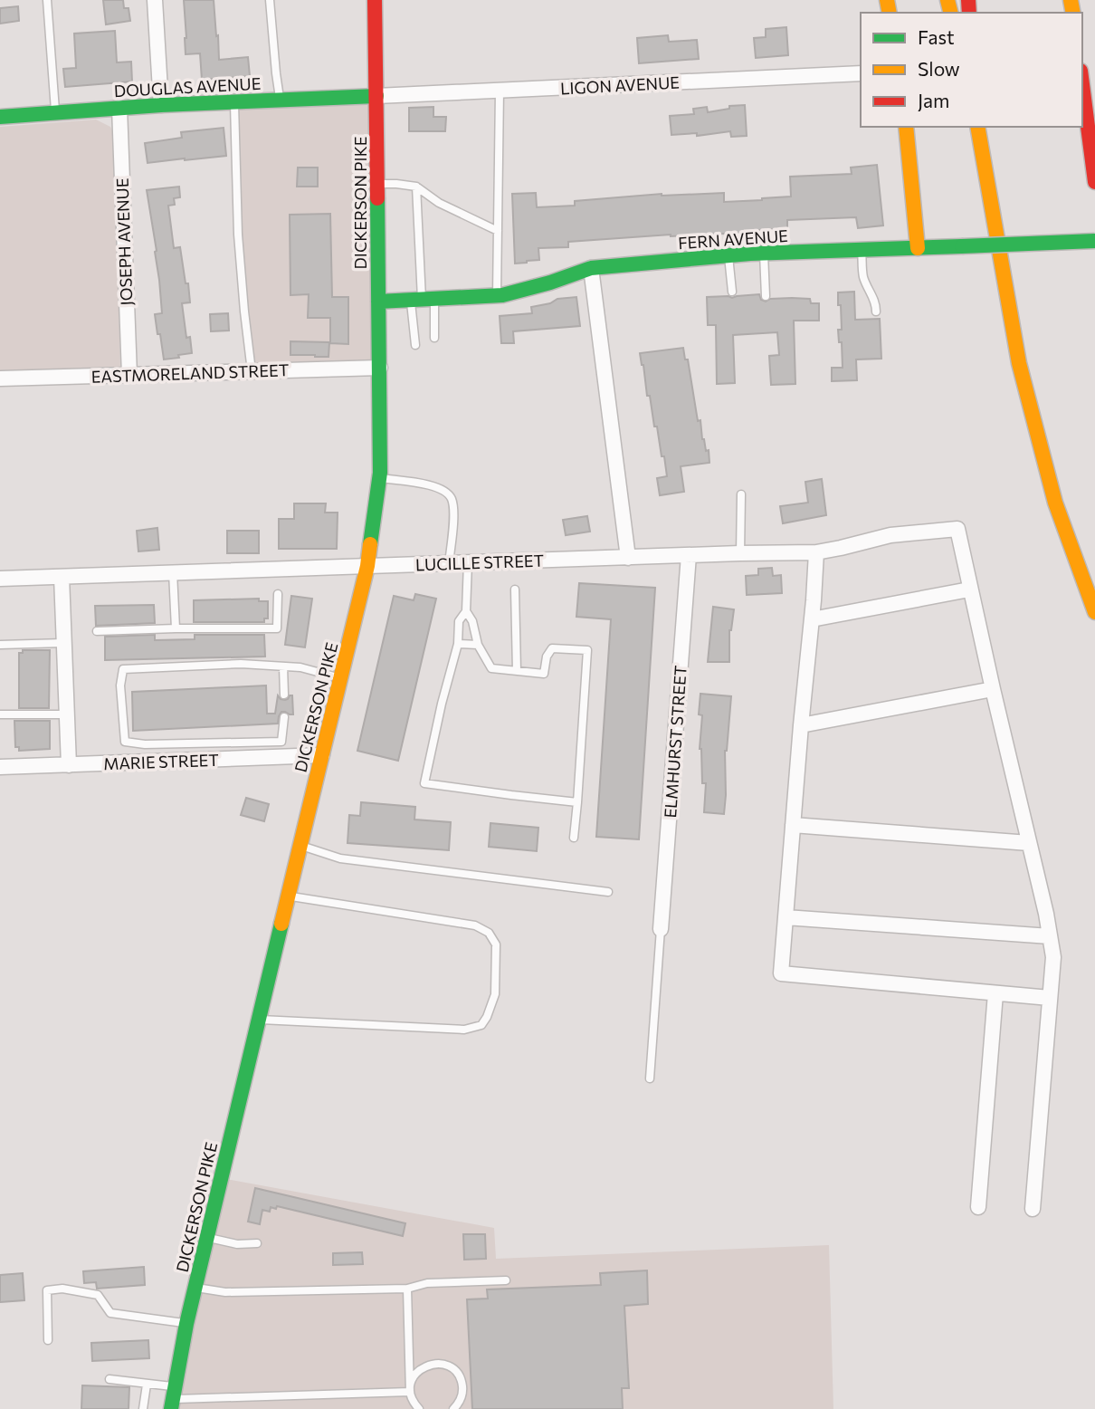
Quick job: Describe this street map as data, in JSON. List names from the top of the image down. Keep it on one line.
{"streets":{"main road":["DOUGLAS AVENUE","DICKERSON PIKE","FERN AVENUE"],"street":["LIGON AVENUE","JOSEPH AVENUE","EASTMORELAND STREET","LUCILLE STREET","ELMHURST STREET","MARIE STREET"]},"crossings":[["LIGON AVENUE","DOUGLAS AVENUE"],["LIGON AVENUE","DICKERSON PIKE"],["DOUGLAS AVENUE","DICKERSON PIKE"],["DOUGLAS AVENUE","JOSEPH AVENUE"],["DICKERSON PIKE","FERN AVENUE"],["DICKERSON PIKE","EASTMORELAND STREET"],["DICKERSON PIKE","LUCILLE STREET"],["DICKERSON PIKE","MARIE STREET"],["JOSEPH AVENUE","EASTMORELAND STREET"],["LUCILLE STREET","ELMHURST STREET"]],"legend":["Fast","Slow","Jam"]}
